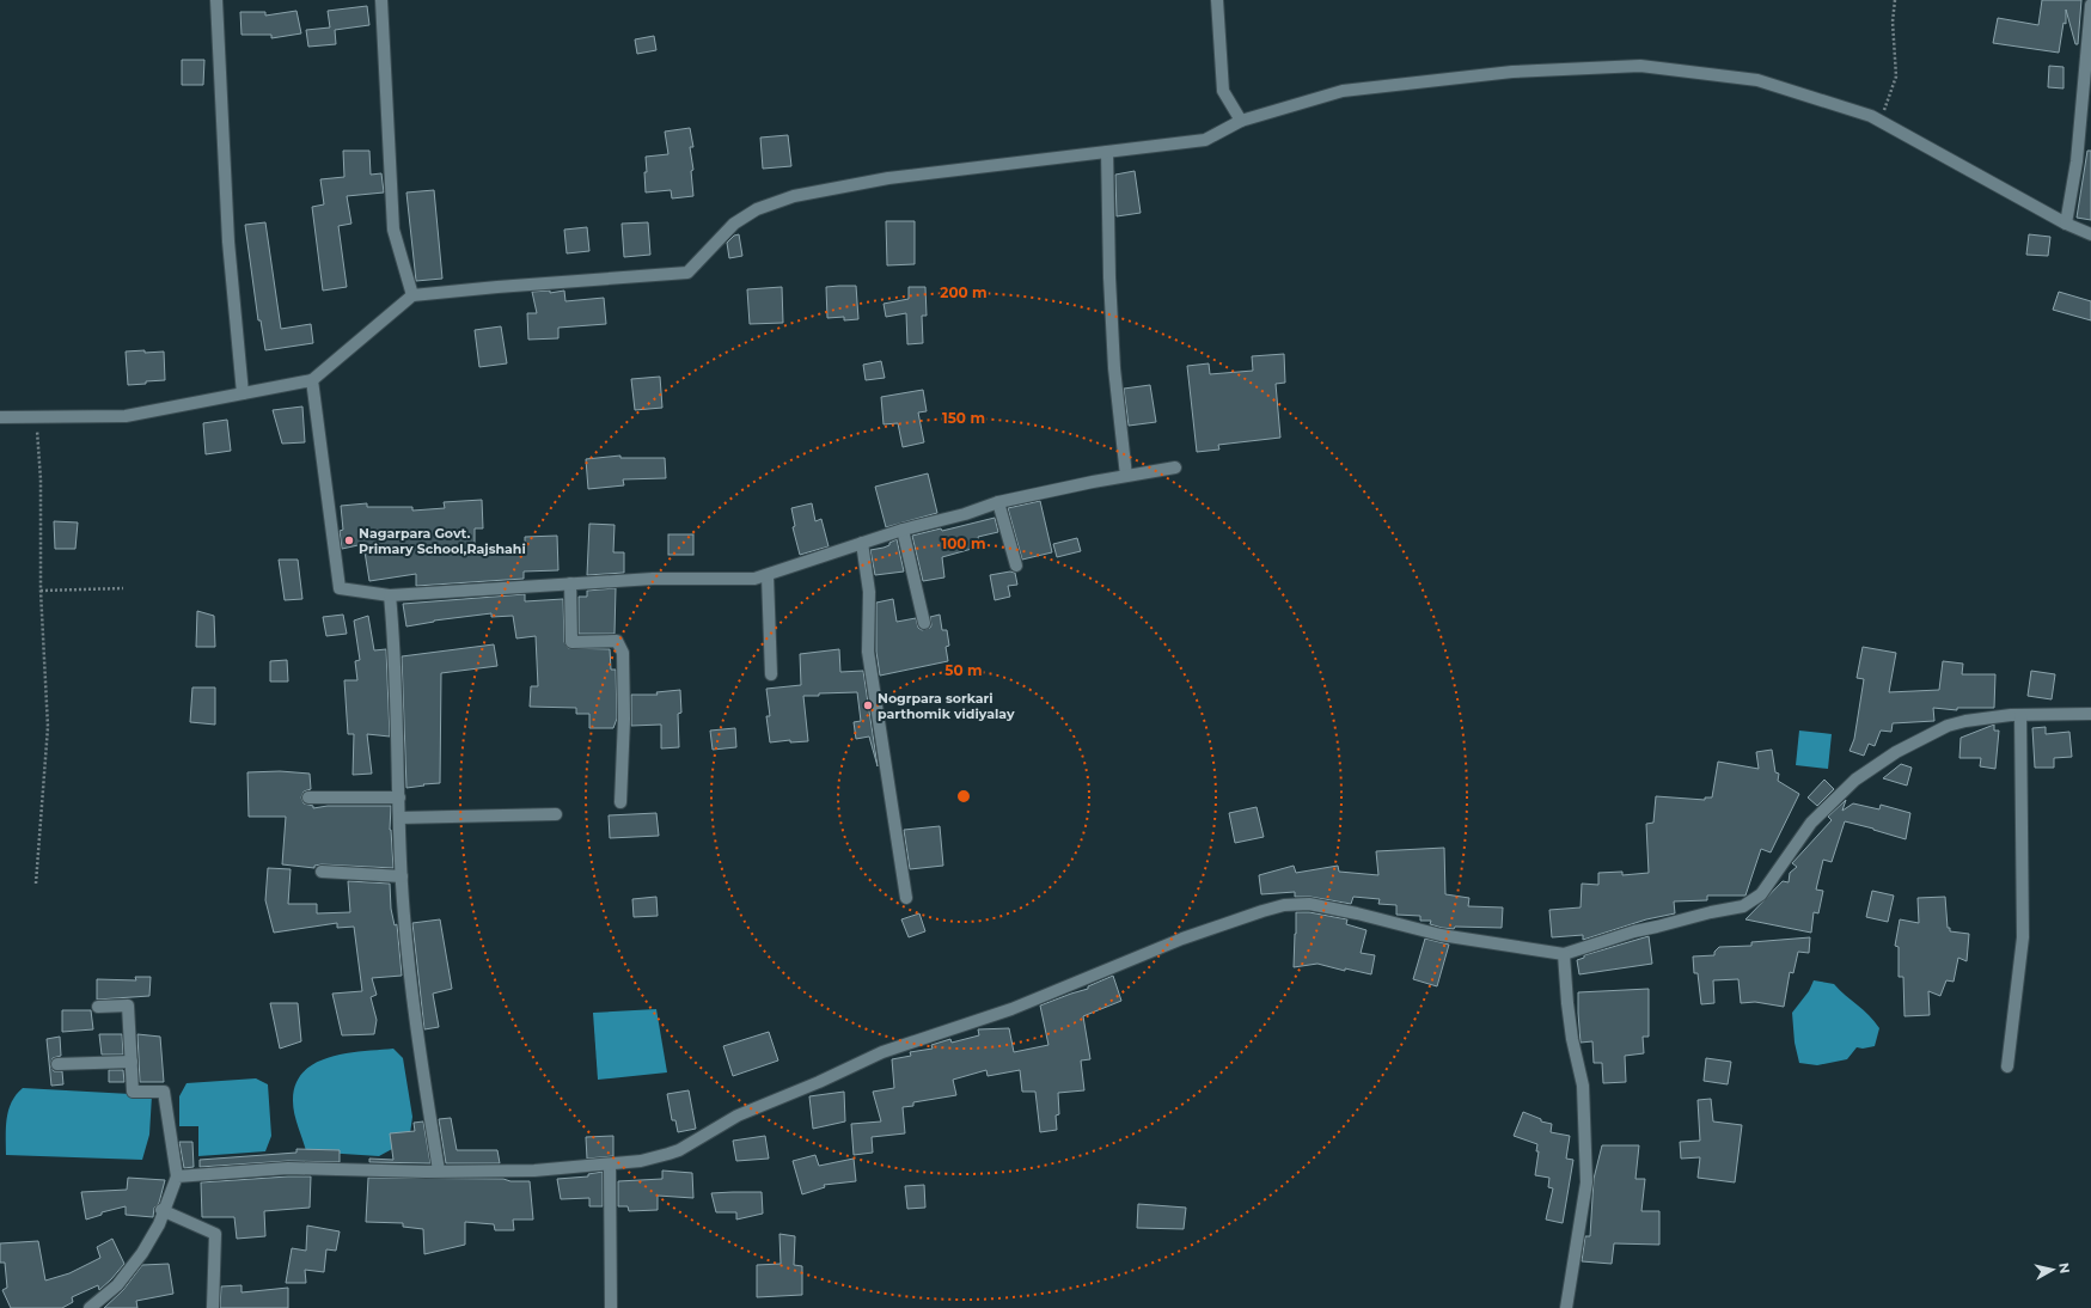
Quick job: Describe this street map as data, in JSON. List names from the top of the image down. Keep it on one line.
{"places":["Nagarpara Govt. Primary School,Rajshahi","Nogrpara sorkari parthomik vidiyalay"],"north":"right","rings":["200 m","150 m","100 m","50 m"]}
